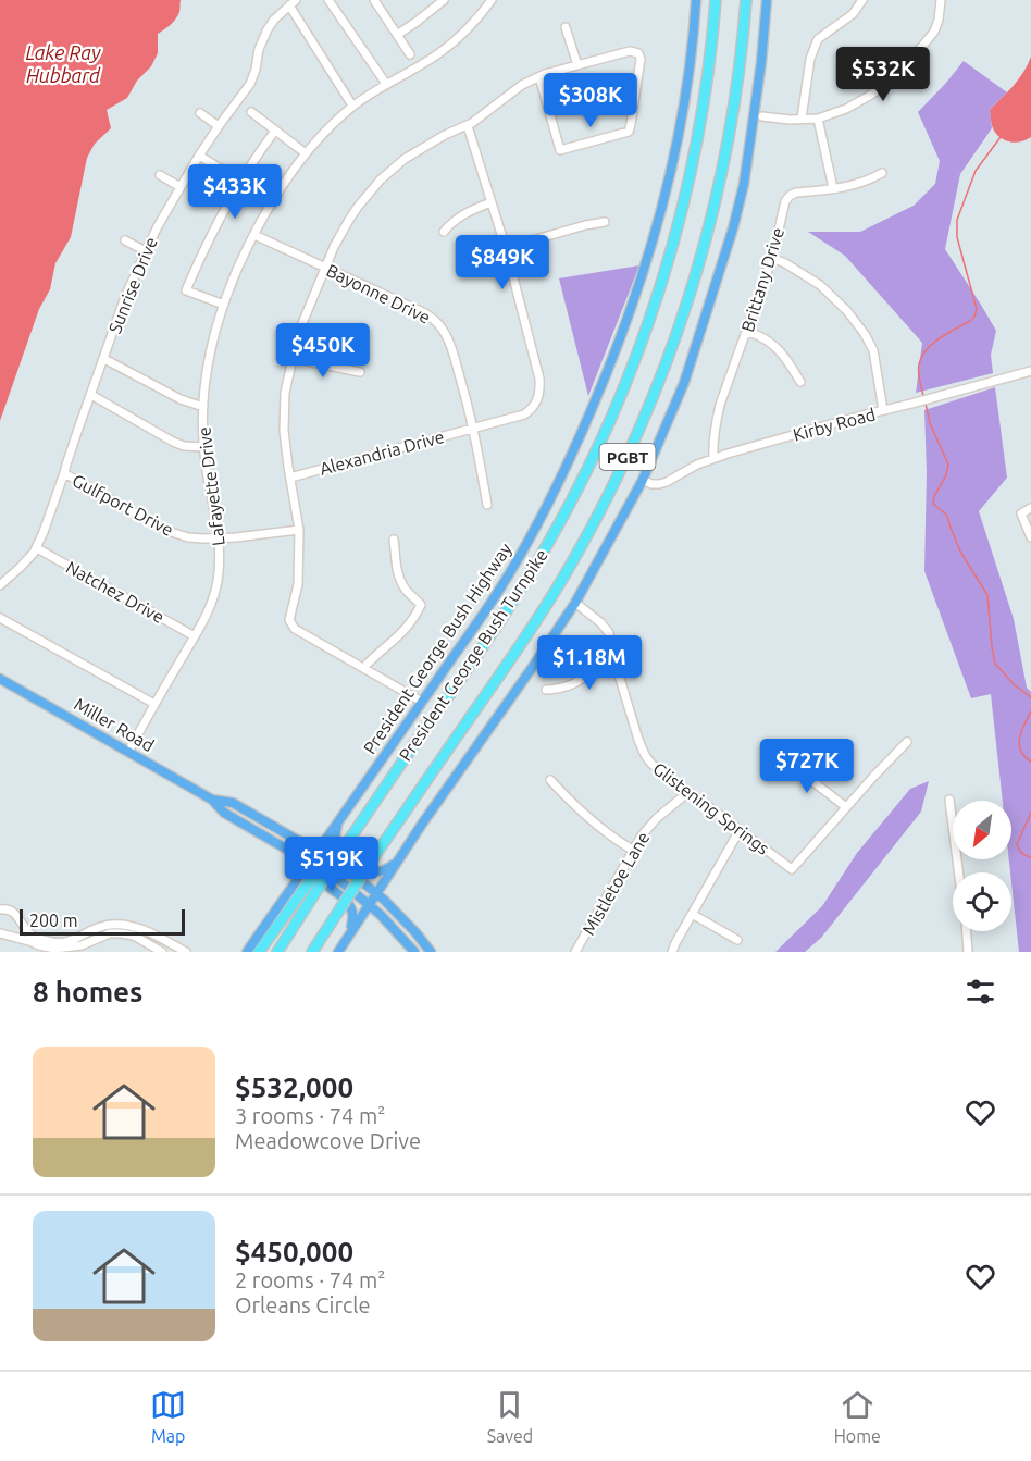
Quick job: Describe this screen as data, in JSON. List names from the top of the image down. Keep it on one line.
{"streets":{"highway":["PGBT","President George Bush Turnpike"],"main road":["President George Bush Highway","Miller Road"],"street":["Brittany Drive","Sunrise Drive","Bayonne Drive","Kirby Road","Alexandria Drive","Lafayette Drive","Gulfport Drive","Natchez Drive","Glistening Springs","Mistletoe Lane"]},"crossings":[["Brittany Drive","Kirby Road"],["Sunrise Drive","Gulfport Drive"],["Sunrise Drive","Natchez Drive"],["Bayonne Drive","Alexandria Drive"],["Bayonne Drive","Lafayette Drive"],["Lafayette Drive","Gulfport Drive"],["Lafayette Drive","Natchez Drive"],["Lafayette Drive","Miller Road"],["President George Bush Highway","Miller Road"],["Glistening Springs","Mistletoe Lane"]],"water":["Lake Ray Hubbard"],"scale_bar":"200 m","north":"bottom left","page":{"price":["$532K","$308K","$433K","$849K","$450K","$1.18M","$727K","$519K"],"scale":"200 m","heading":"8 homes","list":[{"name":"$532,000","note":"3 rooms · 74 m² · Meadowcove Drive"},{"name":"$450,000","note":"2 rooms · 74 m² · Orleans Circle"}],"tabs":["Map","Saved","Home"]}}
